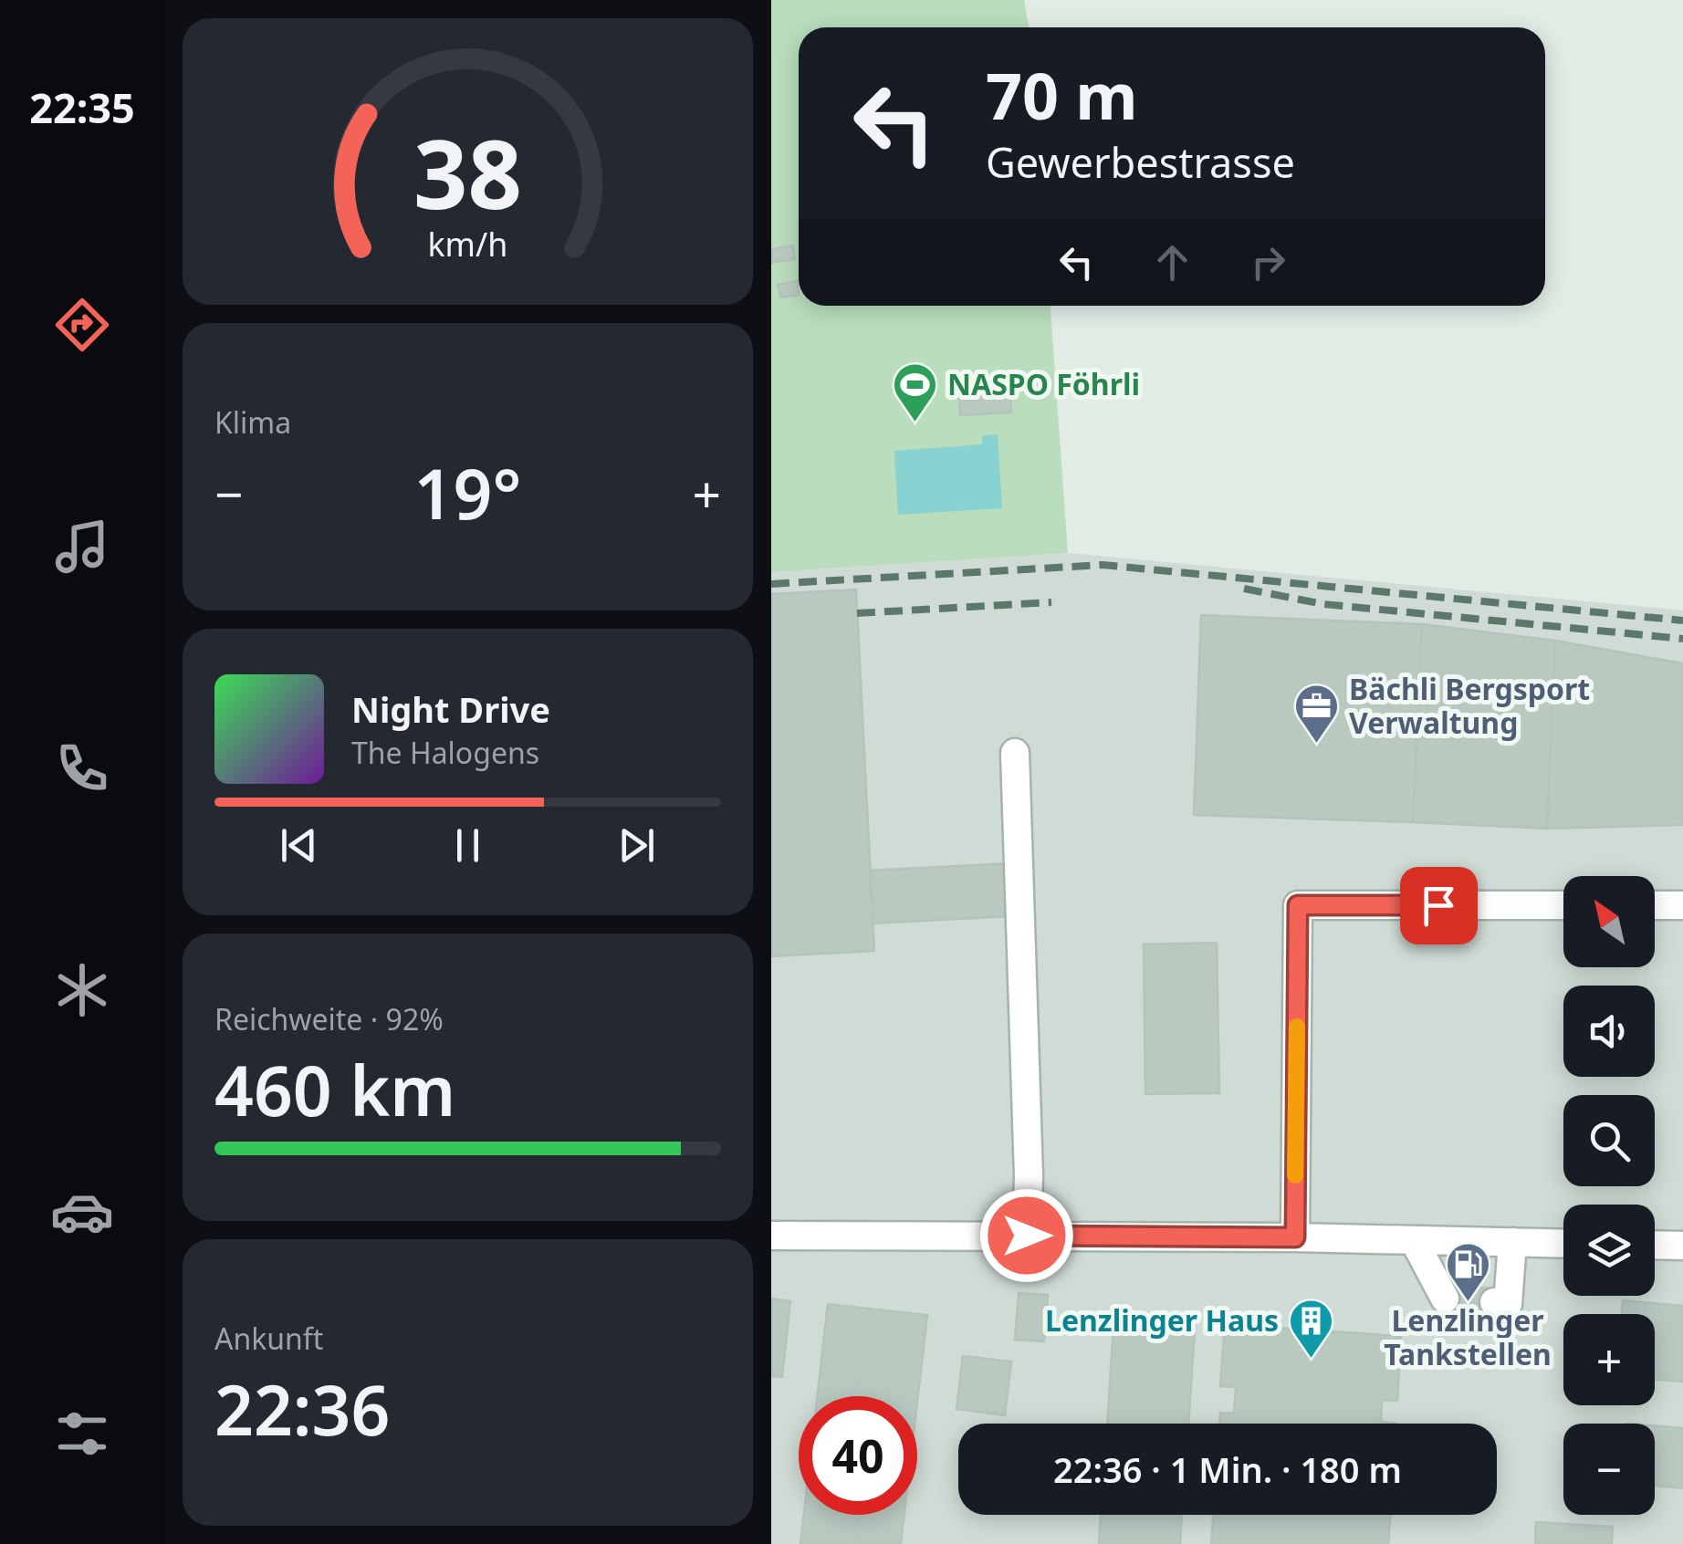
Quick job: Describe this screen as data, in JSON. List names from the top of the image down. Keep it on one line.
{"places":{"sports":["NASPO Föhrli"],"office":["Bächli Bergsport Verwaltung"],"fuel station":["Lenzlinger Tankstellen"],"building":["Lenzlinger Haus"]},"north":"top left","page":{"tabs":"22:35","turn":["70 m","Gewerbestrasse"],"tile":["Klima",["Reichweite · 92%","460 km"],["Ankunft","22:36"]],"heat":["−","19°","+"],"song":["Night Drive","The Halogens"],"map_buttons":["+","−"],"limit":"40","trip":"22:36 · 1 Min. · 180 m","gauge":["38","km/h"]}}
